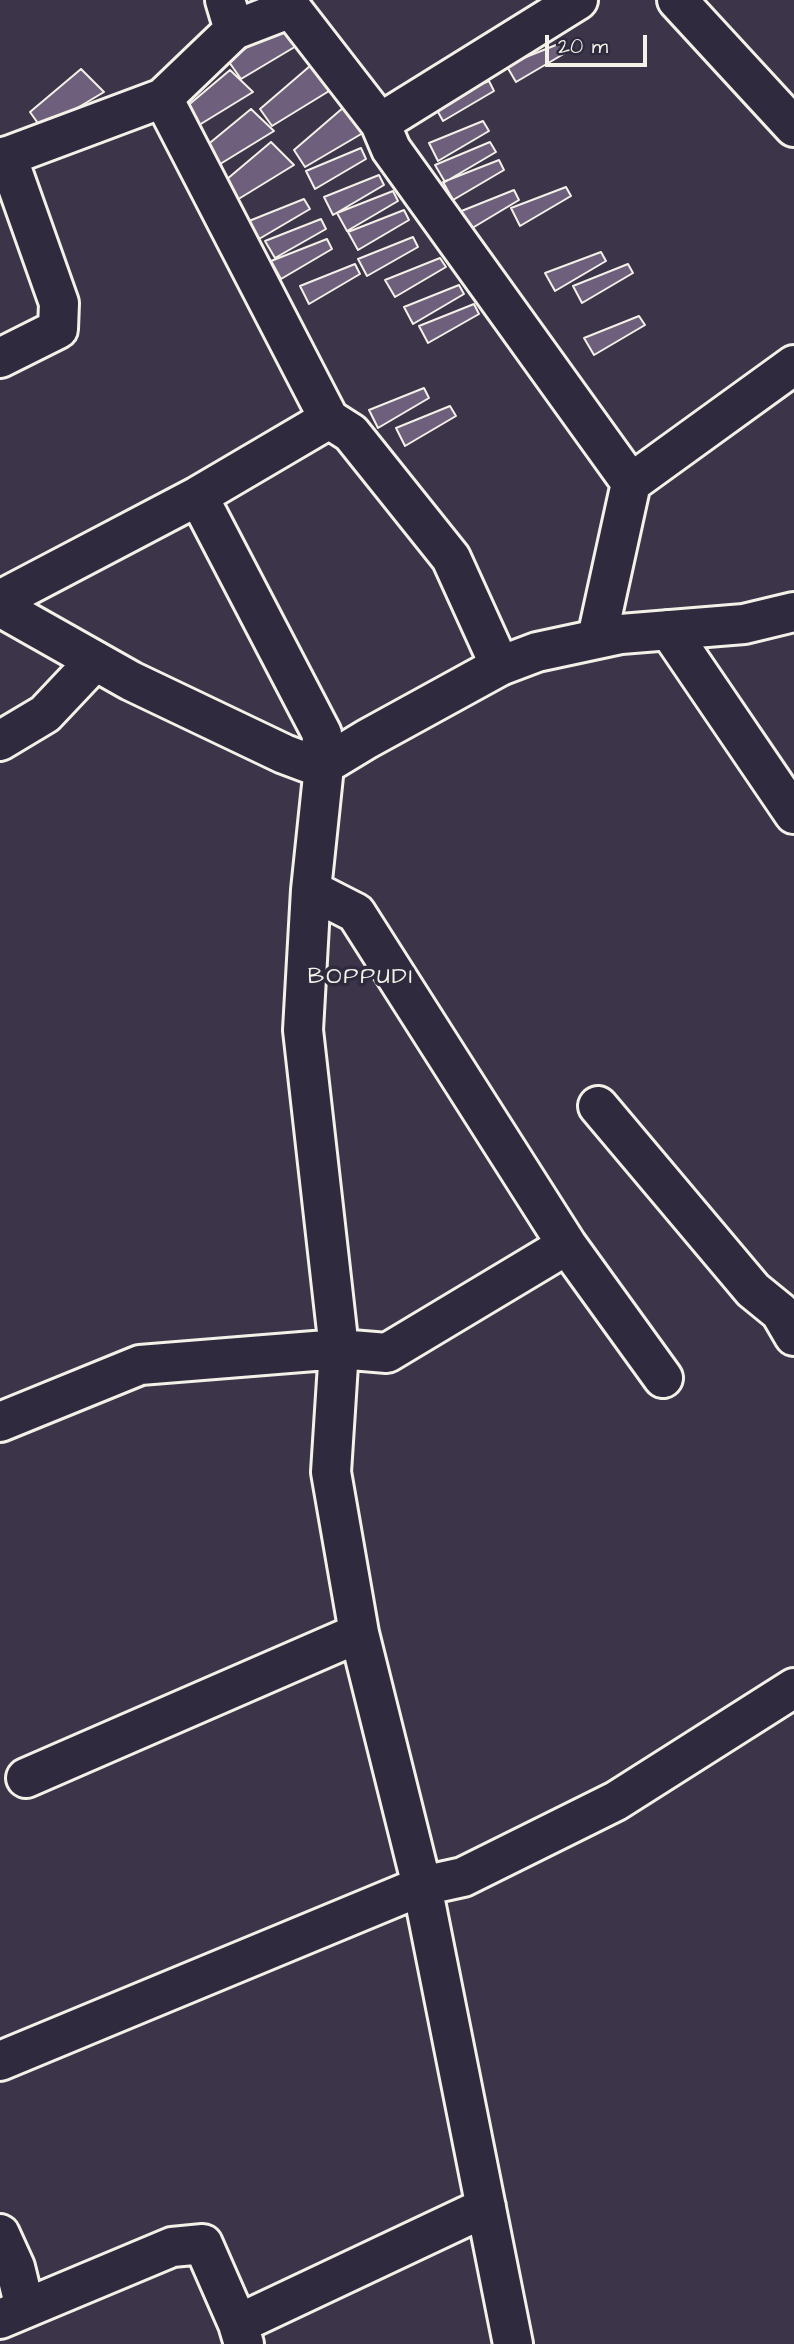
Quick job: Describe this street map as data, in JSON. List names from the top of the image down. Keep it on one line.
{"districts":["BOPPUDI"],"scale_bar":"20 m"}
